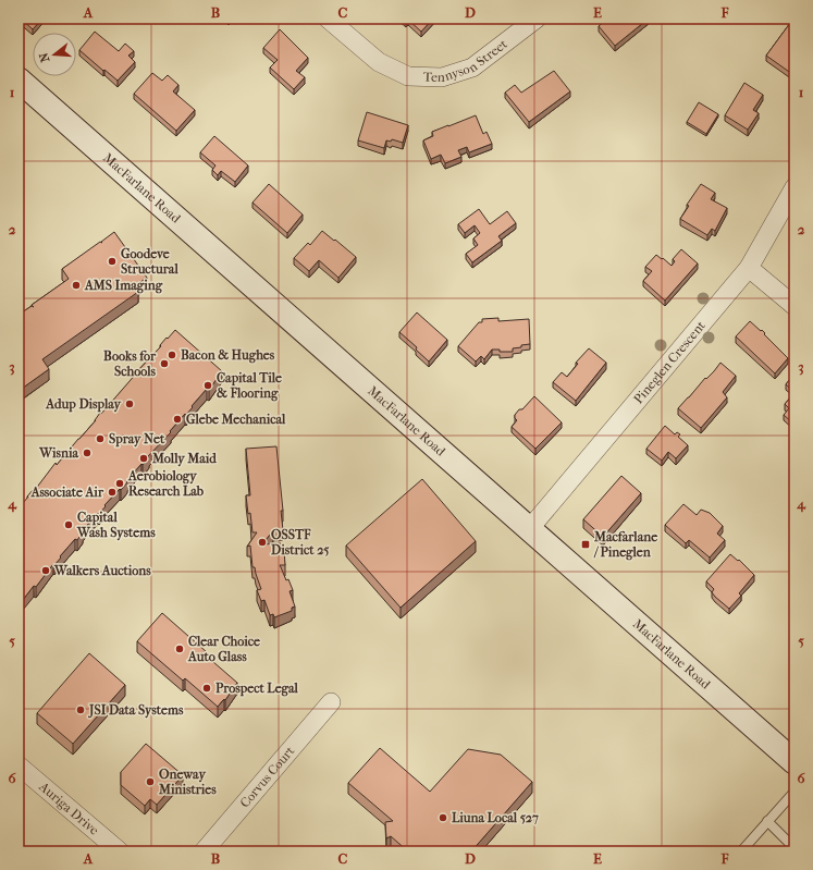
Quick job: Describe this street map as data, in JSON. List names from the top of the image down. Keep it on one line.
{"streets":{"street":["Tennyson Street","MacFarlane Road","Pineglen Crescent","Corvus Court","Auriga Drive"]},"crossings":[["MacFarlane Road","Pineglen Crescent"]],"places":{"other":["Goodeve Structural","AMS Imaging","Bacon & Hughes","Books for Schools","Capital Tile & Flooring","Adup Display","Glebe Mechanical","Spray Net","Wisnia","Molly Maid","Aerobiology Research Lab","Associate Air","Capital Wash Systems","OSSTF District 25","Walkers Auctions","Clear Choice Auto Glass","Prospect Legal","JSI Data Systems","Oneway Ministries","Liuna Local 527"],"transit":["Macfarlane / Pineglen"]},"north":"left","grid":{"columns":["A","B","C","D","E","F"],"rows":["1","2","3","4","5","6"]}}
